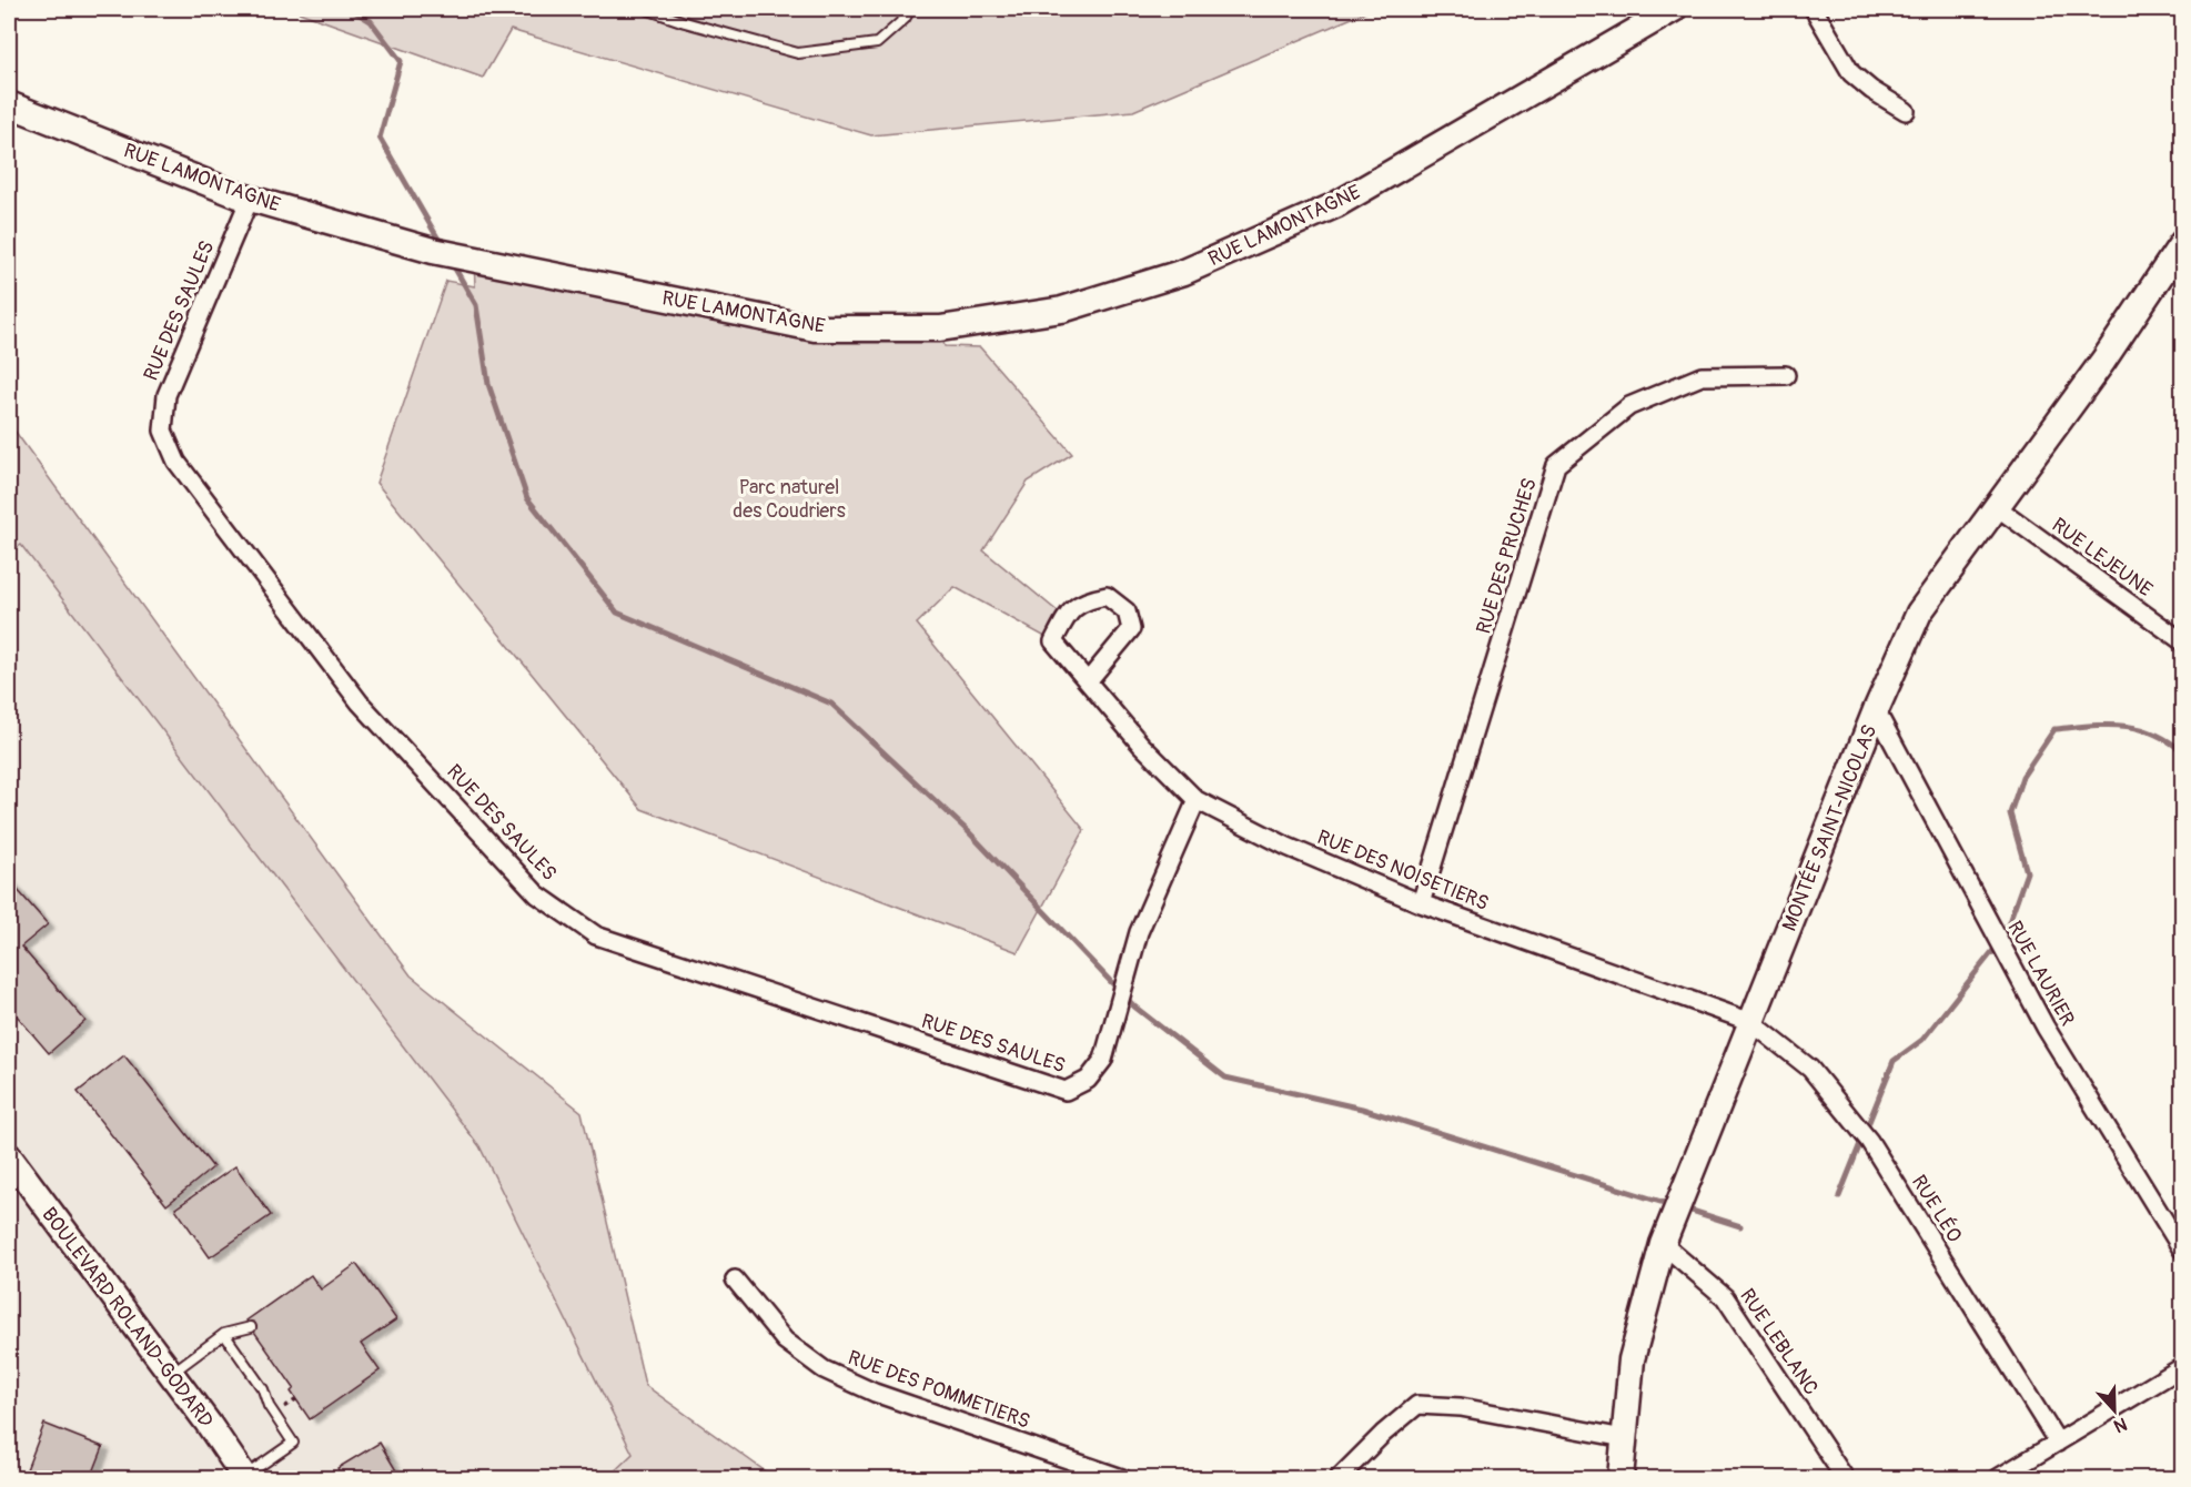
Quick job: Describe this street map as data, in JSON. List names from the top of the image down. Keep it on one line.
{"streets":{"street":["RUE LAMONTAGNE","RUE DES SAULES","RUE DES PRUCHES","RUE LEJEUNE","MONTÉE SAINT-NICOLAS","RUE DES NOISETIERS","RUE LAURIER","RUE LÉO","BOULEVARD ROLAND-GODARD","RUE LEBLANC","RUE DES POMMETIERS"]},"crossings":[["RUE LAMONTAGNE","RUE DES SAULES"],["RUE DES SAULES","RUE DES NOISETIERS"],["RUE DES PRUCHES","RUE DES NOISETIERS"],["RUE LEJEUNE","MONTÉE SAINT-NICOLAS"],["MONTÉE SAINT-NICOLAS","RUE DES NOISETIERS"],["MONTÉE SAINT-NICOLAS","RUE LAURIER"],["MONTÉE SAINT-NICOLAS","RUE LÉO"],["MONTÉE SAINT-NICOLAS","RUE LEBLANC"],["RUE DES NOISETIERS","RUE LÉO"]],"parks":["Parc naturel des Coudriers"],"north":"bottom"}
